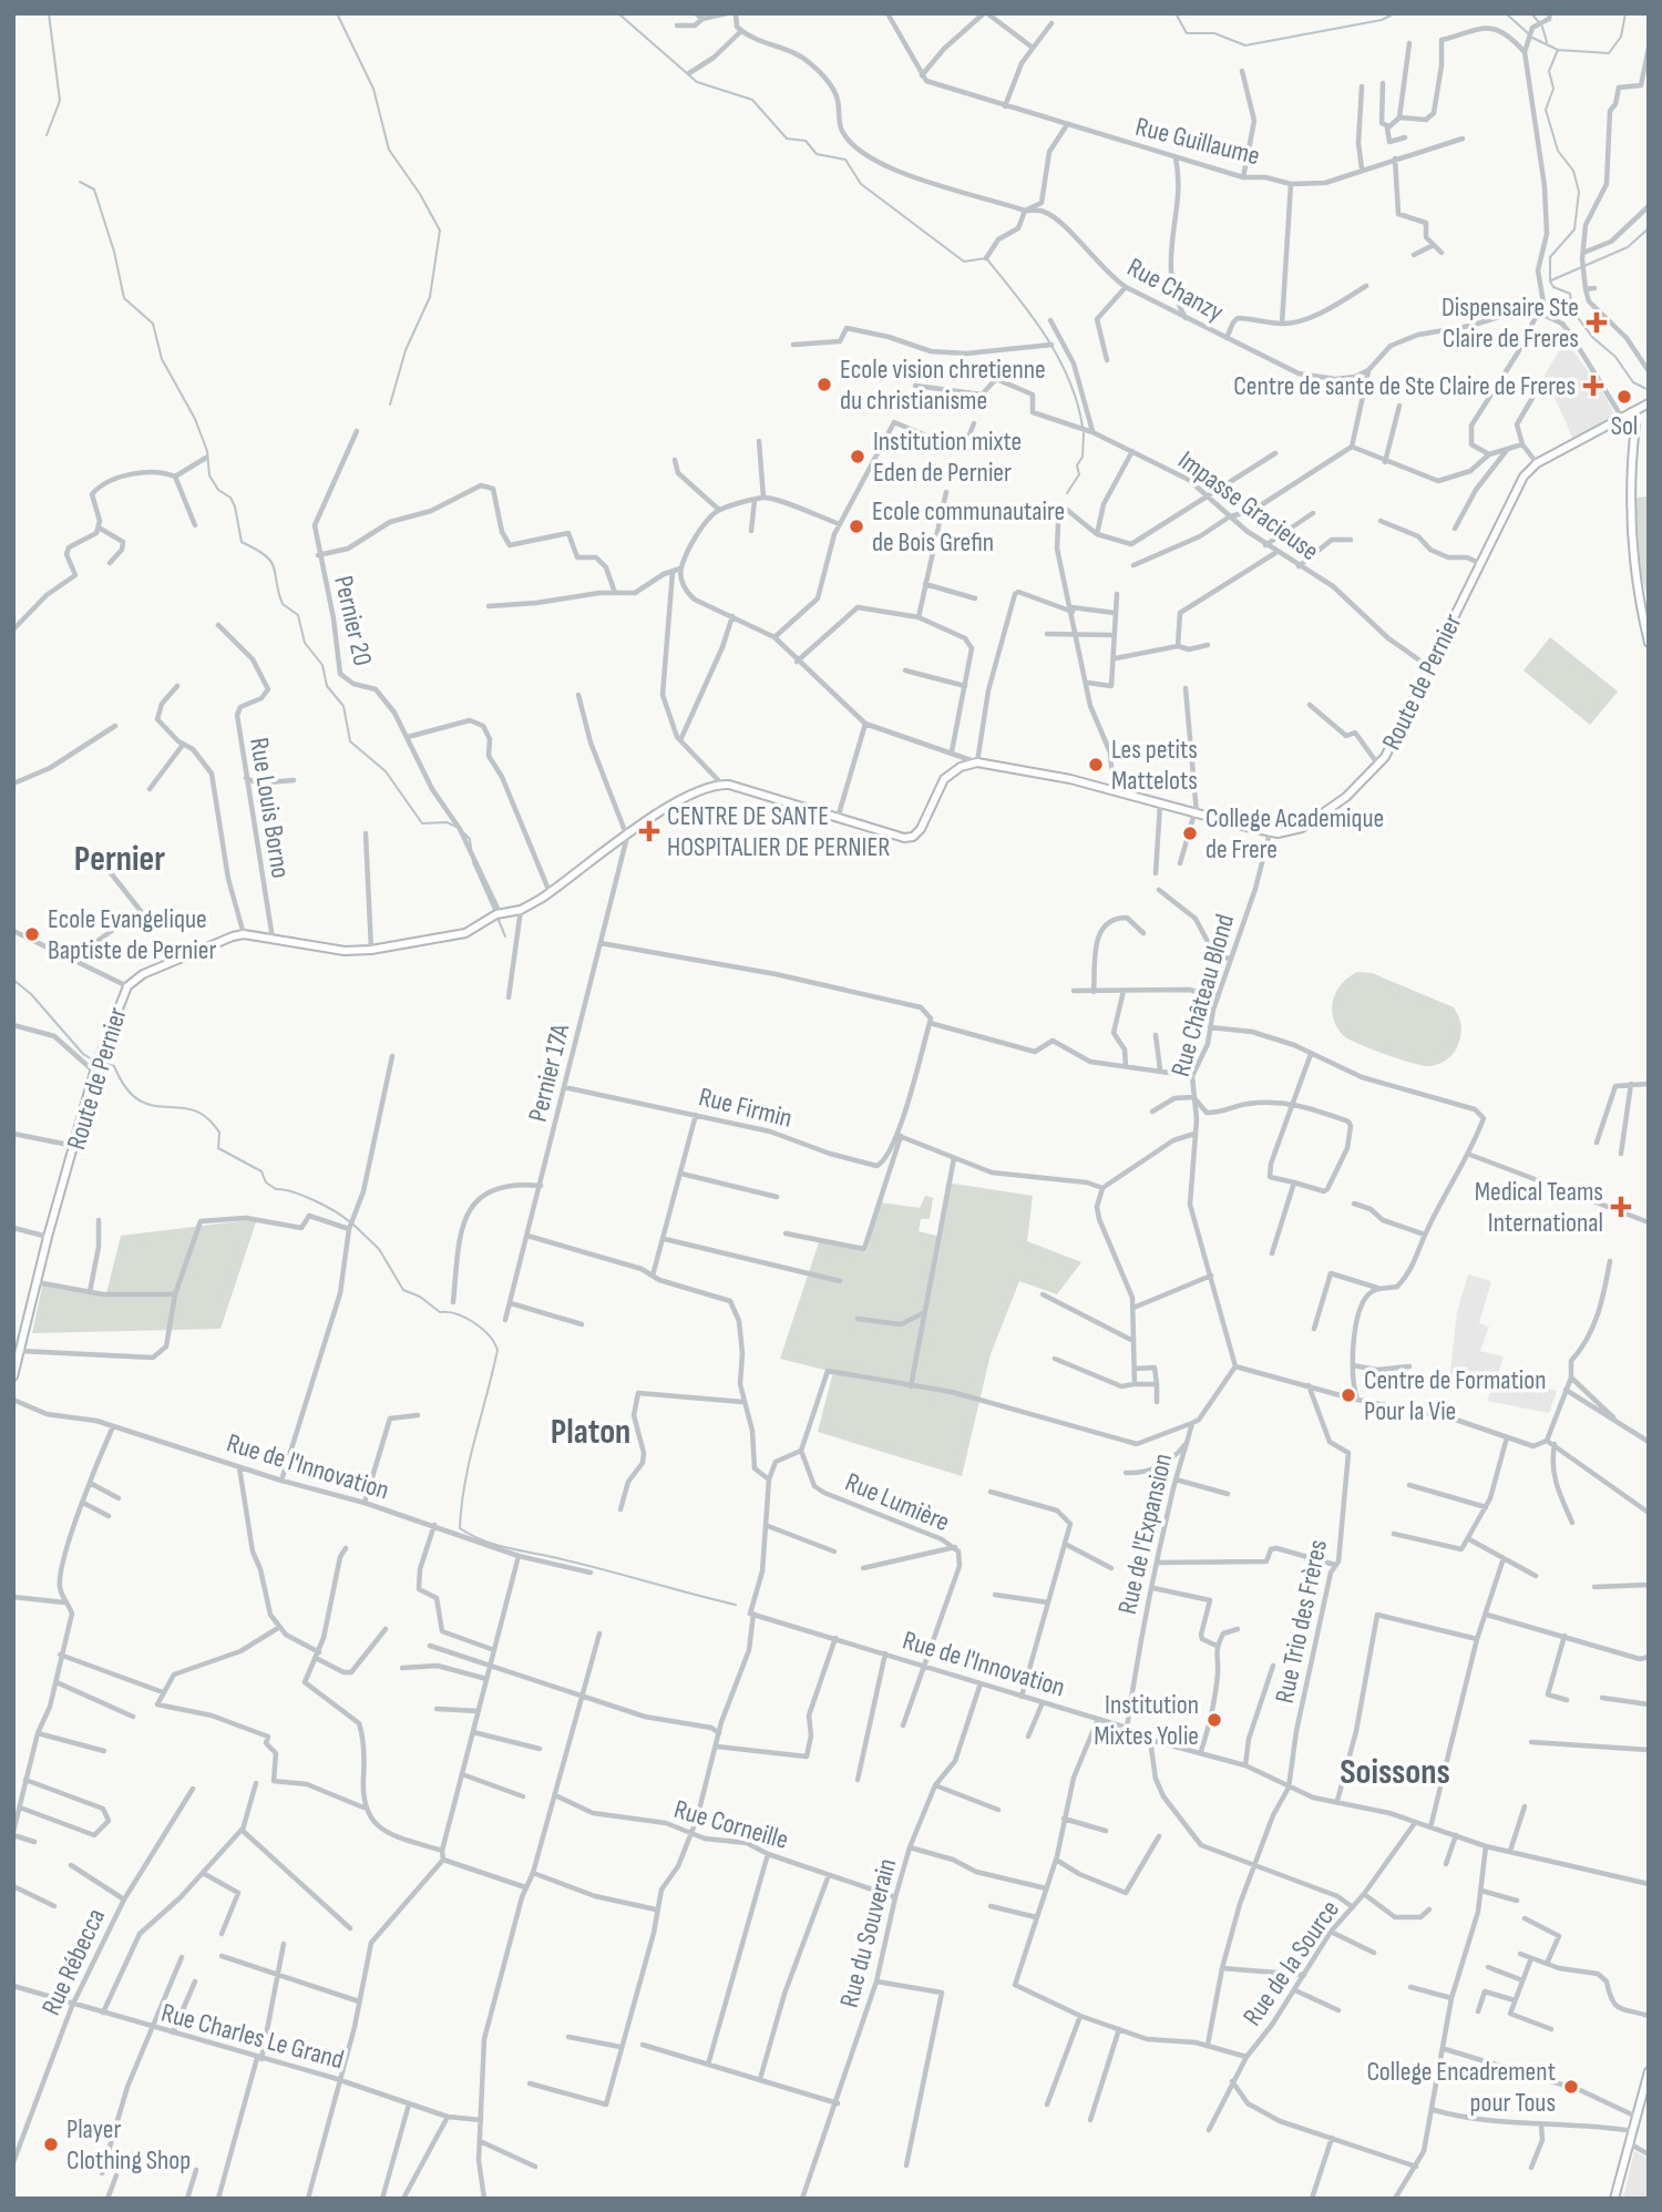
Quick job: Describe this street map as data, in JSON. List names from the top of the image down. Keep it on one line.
{"streets":{"street":["Rue Guillaume","Rue Chanzy","Impasse Gracieuse","Pernier 20","Route de Pernier","Rue Louis Borno","Rue Château Blond","Pernier 17A","Rue Firmin","Rue de l'Innovation","Rue Lumière","Rue de l'Expansion","Rue Trio des Frères","Rue Corneille","Rue du Souverain","Rue Rébecca","Rue de la Source","Rue Charles Le Grand"]},"crossings":[["Impasse Gracieuse","Route de Pernier"],["Pernier 20","Route de Pernier"],["Route de Pernier","Rue Louis Borno"],["Route de Pernier","Rue Château Blond"],["Route de Pernier","Pernier 17A"],["Rue Château Blond","Rue de l'Expansion"],["Pernier 17A","Rue Firmin"],["Rue de l'Innovation","Rue Lumière"],["Rue de l'Innovation","Rue de l'Expansion"],["Rue de l'Innovation","Rue Trio des Frères"],["Rue de l'Innovation","Rue du Souverain"],["Rue de l'Innovation","Rue de la Source"],["Rue Corneille","Rue du Souverain"],["Rue Rébecca","Rue Charles Le Grand"]],"districts":["Pernier","Platon","Soissons"],"places":{"health":["Dispensaire Ste Claire de Freres","Centre de sante de Ste Claire de Freres","CENTRE DE SANTE HOSPITALIER DE PERNIER","Medical Teams International"],"other":["Ecole vision chretienne du christianisme","Sol","Institution mixte Eden de Pernier","Ecole communautaire de Bois Grefin","Les petits Mattelots","College Academique de Frere","Ecole Evangelique Baptiste de Pernier","Centre de Formation Pour la Vie","Institution Mixtes Yolie","College Encadrement pour Tous","Player Clothing Shop"]}}
